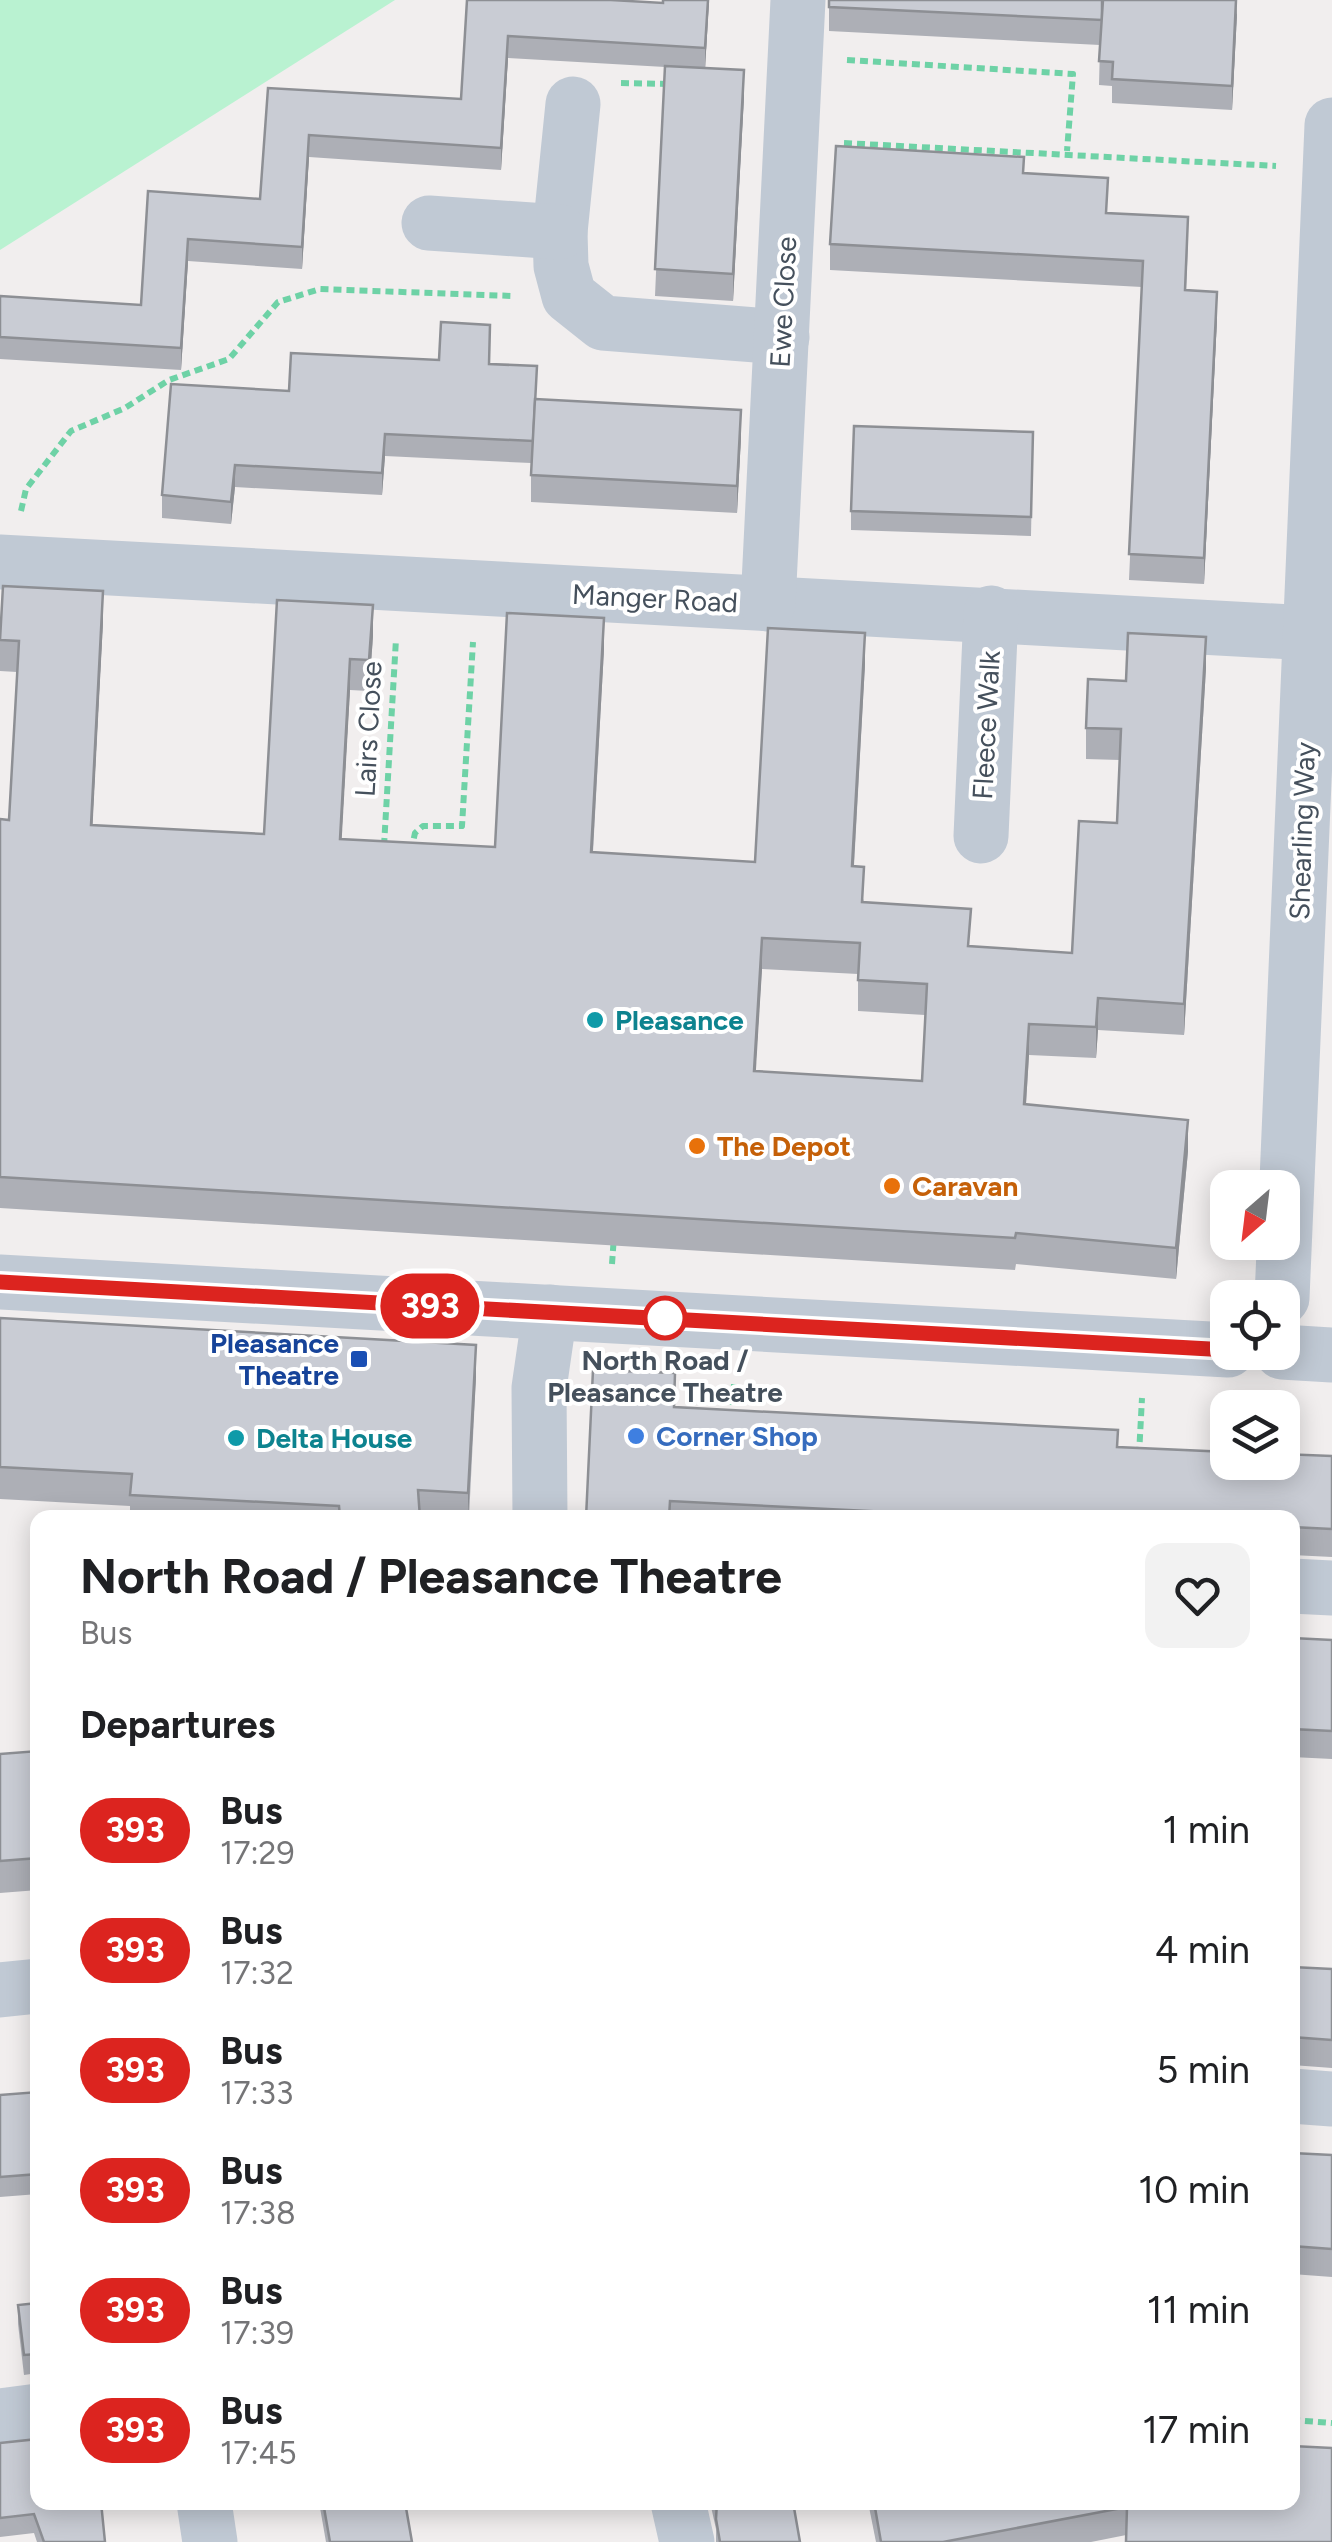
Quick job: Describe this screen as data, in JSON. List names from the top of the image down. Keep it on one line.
{"streets":{"street":["Ewe Close","Manger Road","Fleece Walk","Shearling Way"],"path":["Lairs Close"]},"crossings":[["Ewe Close","Manger Road"],["Manger Road","Fleece Walk"],["Manger Road","Lairs Close"],["Manger Road","Shearling Way"]],"places":{"other":["Pleasance","The Depot","Caravan","North Road / Pleasance Theatre","Corner Shop","Delta House"],"transit":["Pleasance Theatre"]},"lines":["bus line 393"],"north":"bottom left","page":{"on_map":"393","heading":[["North Road / Pleasance Theatre","Bus"],"Departures"],"list":[{"mark":"393","name":"Bus","note":"17:29","value":"1 min"},{"mark":"393","name":"Bus","note":"17:32","value":"4 min"},{"mark":"393","name":"Bus","note":"17:33","value":"5 min"},{"mark":"393","name":"Bus","note":"17:38","value":"10 min"},{"mark":"393","name":"Bus","note":"17:39","value":"11 min"},{"mark":"393","name":"Bus","note":"17:45","value":"17 min"}]}}
